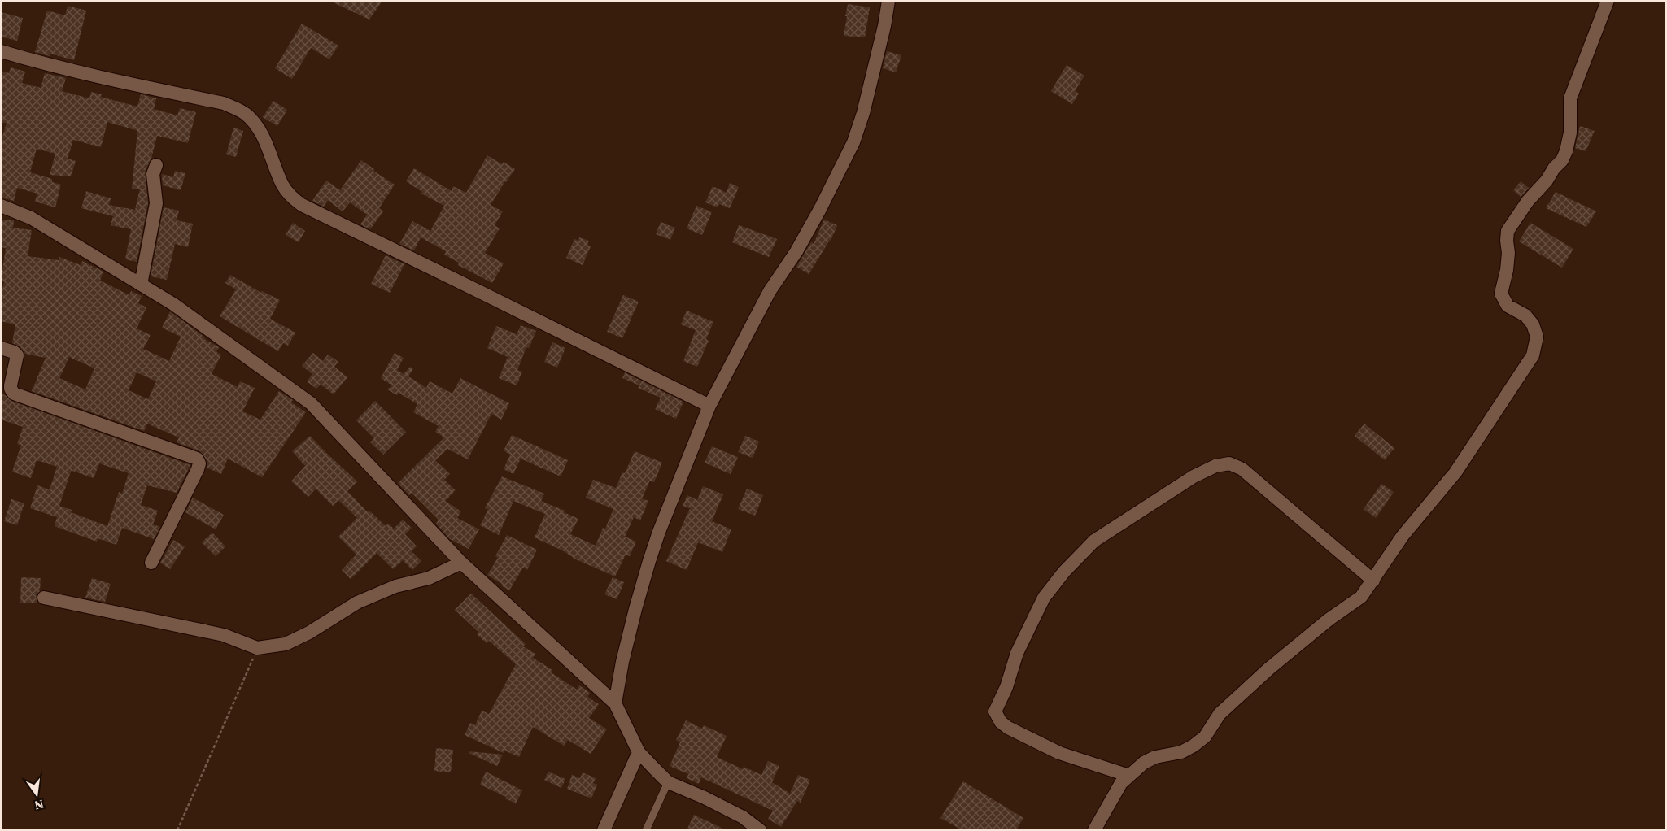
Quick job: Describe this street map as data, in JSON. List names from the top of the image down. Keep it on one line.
{"north":"bottom"}
